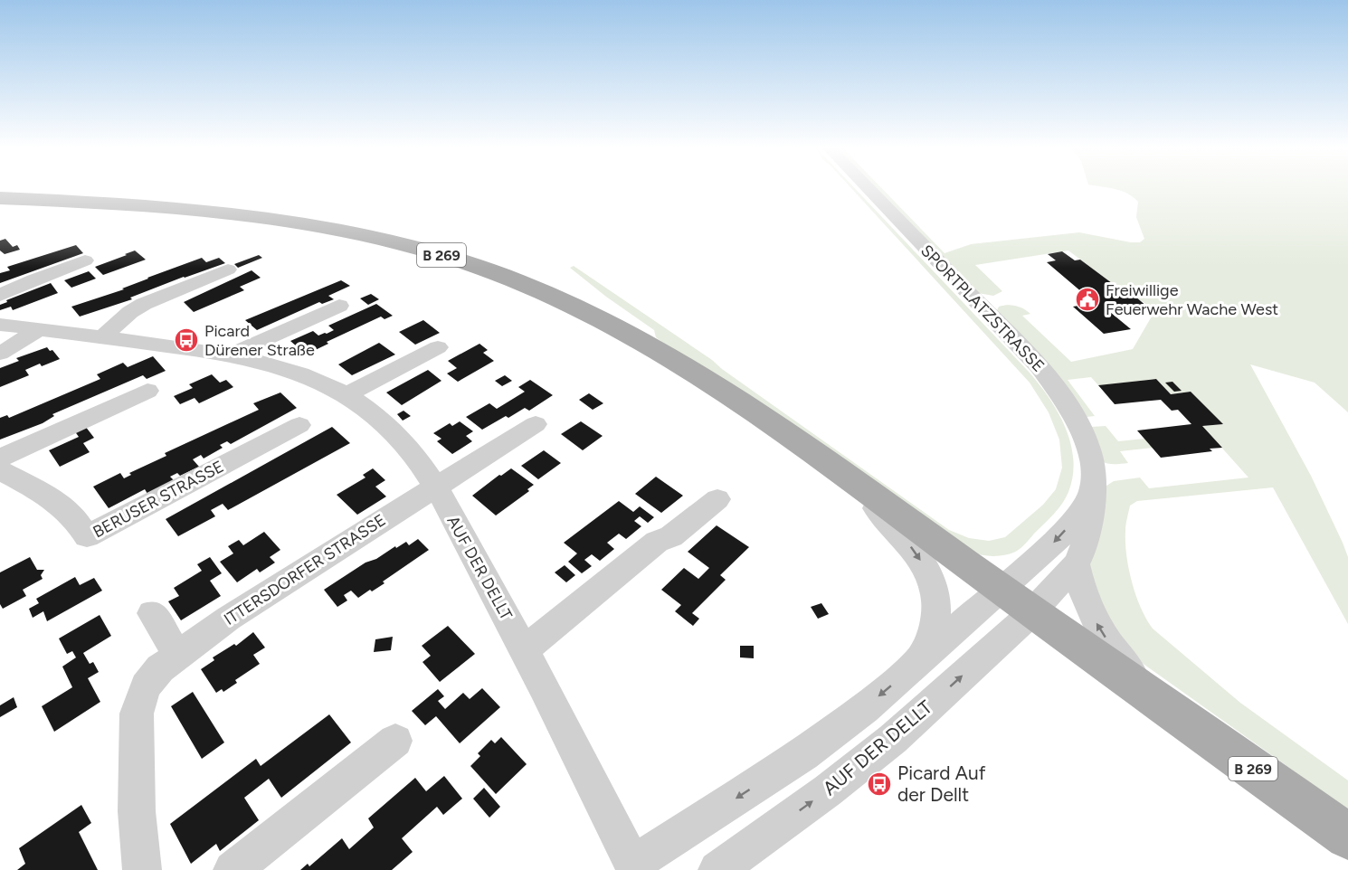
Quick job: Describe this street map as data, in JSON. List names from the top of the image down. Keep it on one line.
{"streets":{"main road":["B 269"],"street":["SPORTPLATZSTRASSE","BERUSER STRASSE","AUF DER DELLT","ITTERSDORFER STRASSE"]},"crossings":[["B 269","SPORTPLATZSTRASSE"],["B 269","AUF DER DELLT"],["SPORTPLATZSTRASSE","AUF DER DELLT"],["AUF DER DELLT","ITTERSDORFER STRASSE"]],"places":{"public building":["Freiwillige Feuerwehr Wache West"],"bus stop":["Picard Dürener Straße","Picard Auf der Dellt"]}}
